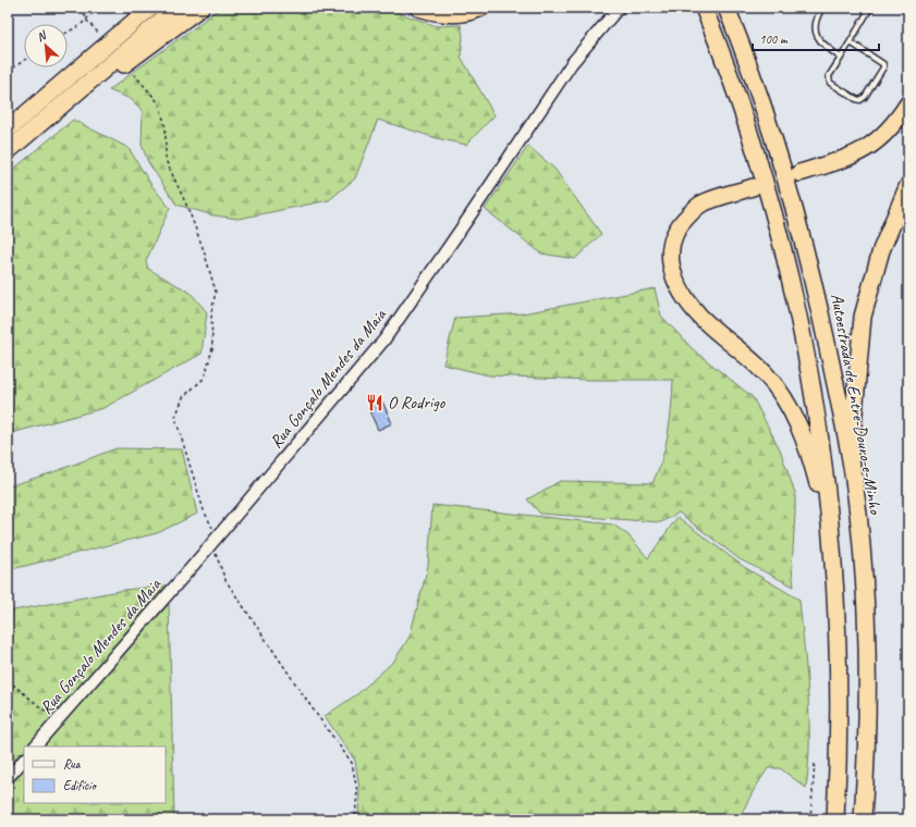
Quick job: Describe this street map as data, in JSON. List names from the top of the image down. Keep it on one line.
{"streets":{"highway":["Autoestrada de Entre-Douro-e-Minho"],"street":["Rua Gonçalo Mendes da Maia"]},"places":{"restaurant":["O Rodrigo"]},"legend":["Rua","Edifício"],"scale_bar":"100 m","north":"top left"}
